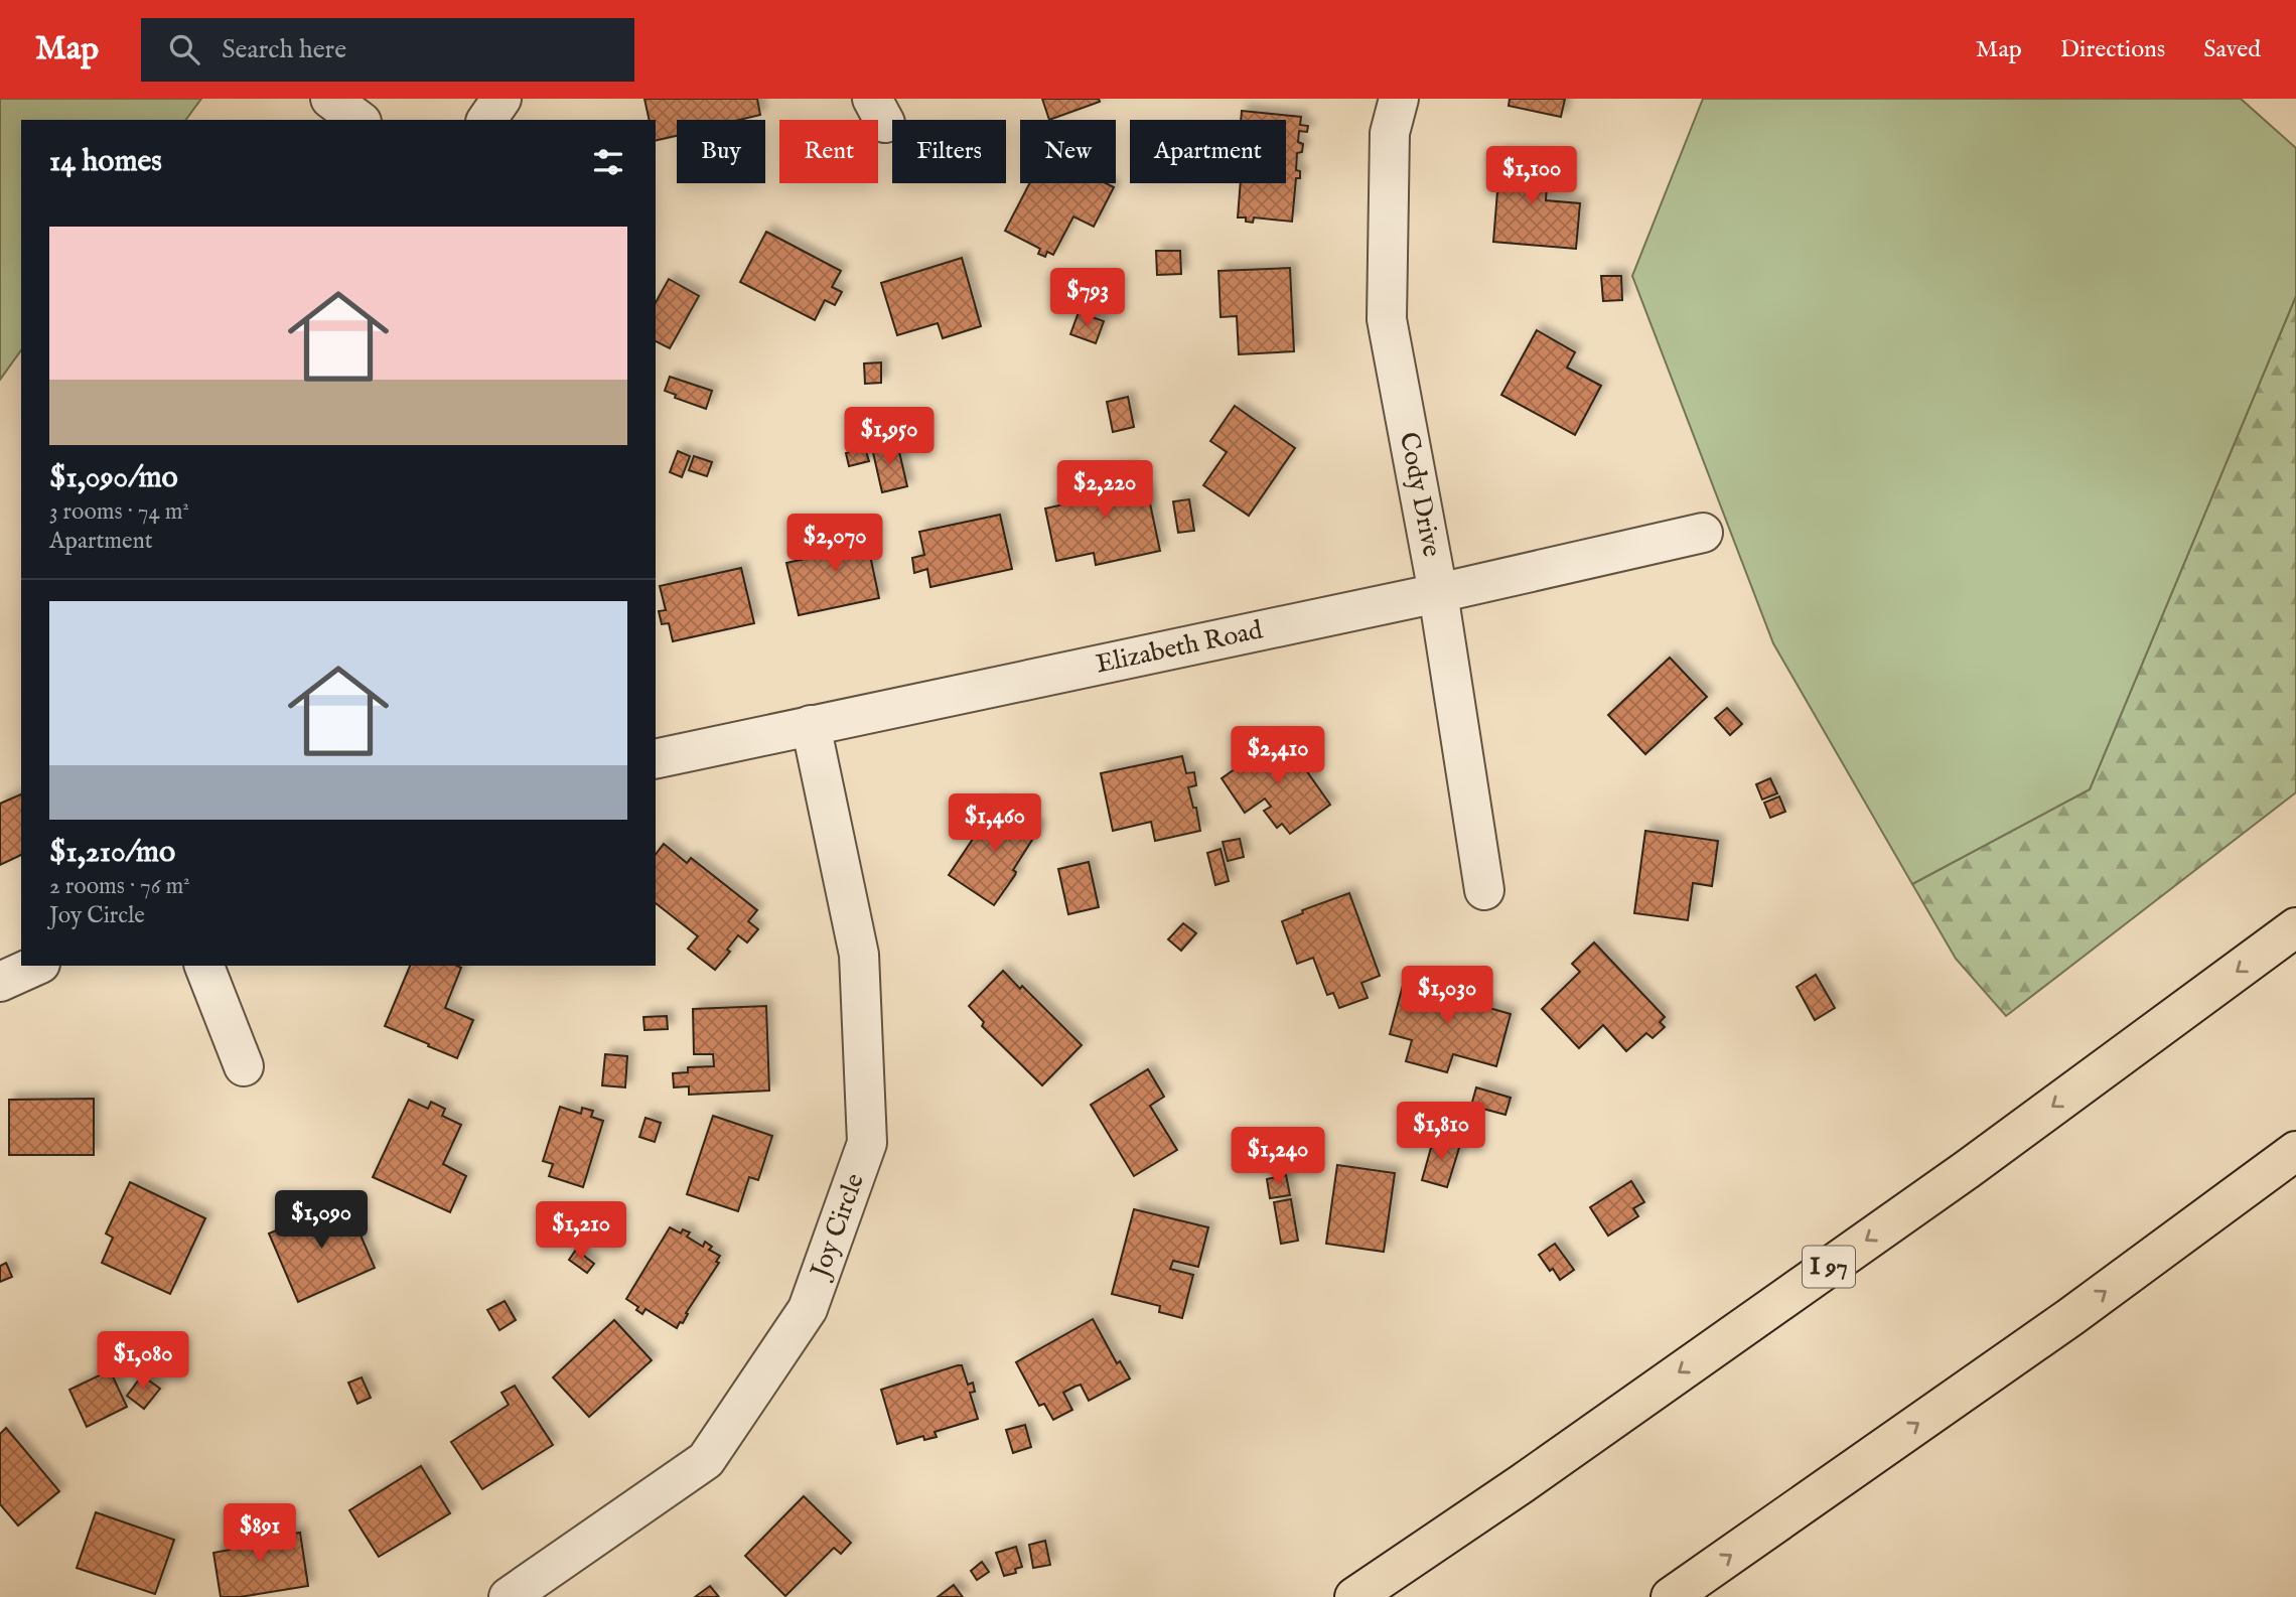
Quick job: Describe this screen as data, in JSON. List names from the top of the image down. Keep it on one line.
{"streets":{"highway":["I 97"],"street":["Cody Drive","Elizabeth Road","Joy Circle"]},"crossings":[["Cody Drive","Elizabeth Road"],["Elizabeth Road","Joy Circle"]],"page":{"header":"Map","search":"Search here","nav":["Map","Directions","Saved"],"chip":["Buy","Rent","Filters","New","Apartment"],"heading":"14 homes","price":["$1,100","$793","$1,950","$2,220","$2,070","$2,410","$1,460","$1,030","$1,810","$1,240","$1,090","$1,210","$1,080","$891"],"list":[{"name":"$1,090/mo","note":"3 rooms · 74 m² · Apartment"},{"name":"$1,210/mo","note":"2 rooms · 76 m² · Joy Circle"}]}}
